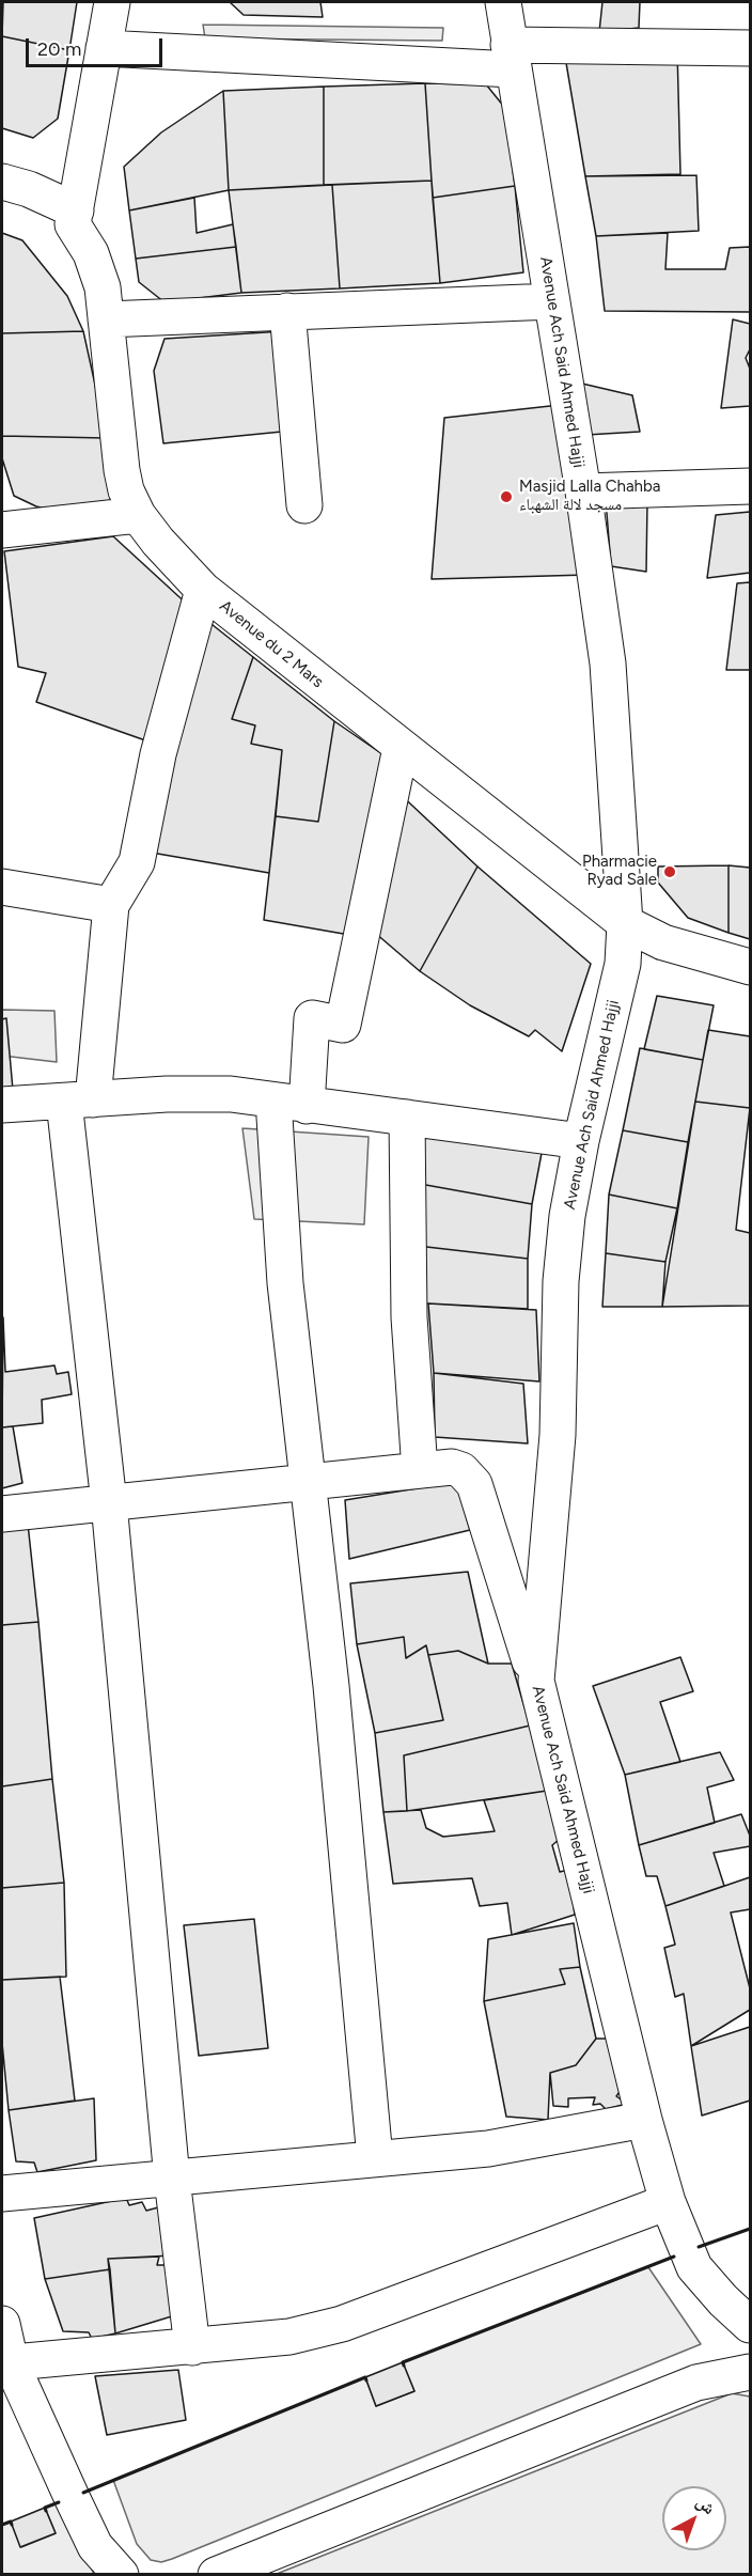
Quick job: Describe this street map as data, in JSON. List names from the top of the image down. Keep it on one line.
{"streets":{"street":["Avenue Ach Said Ahmed Hajji","Avenue du 2 Mars"]},"crossings":[["Avenue Ach Said Ahmed Hajji","Avenue du 2 Mars"]],"places":["Masjid Lalla Chahba مسجد لالة الشهباء","Pharmacie Ryad Sale"],"scale_bar":"20 m","north":"top right"}
